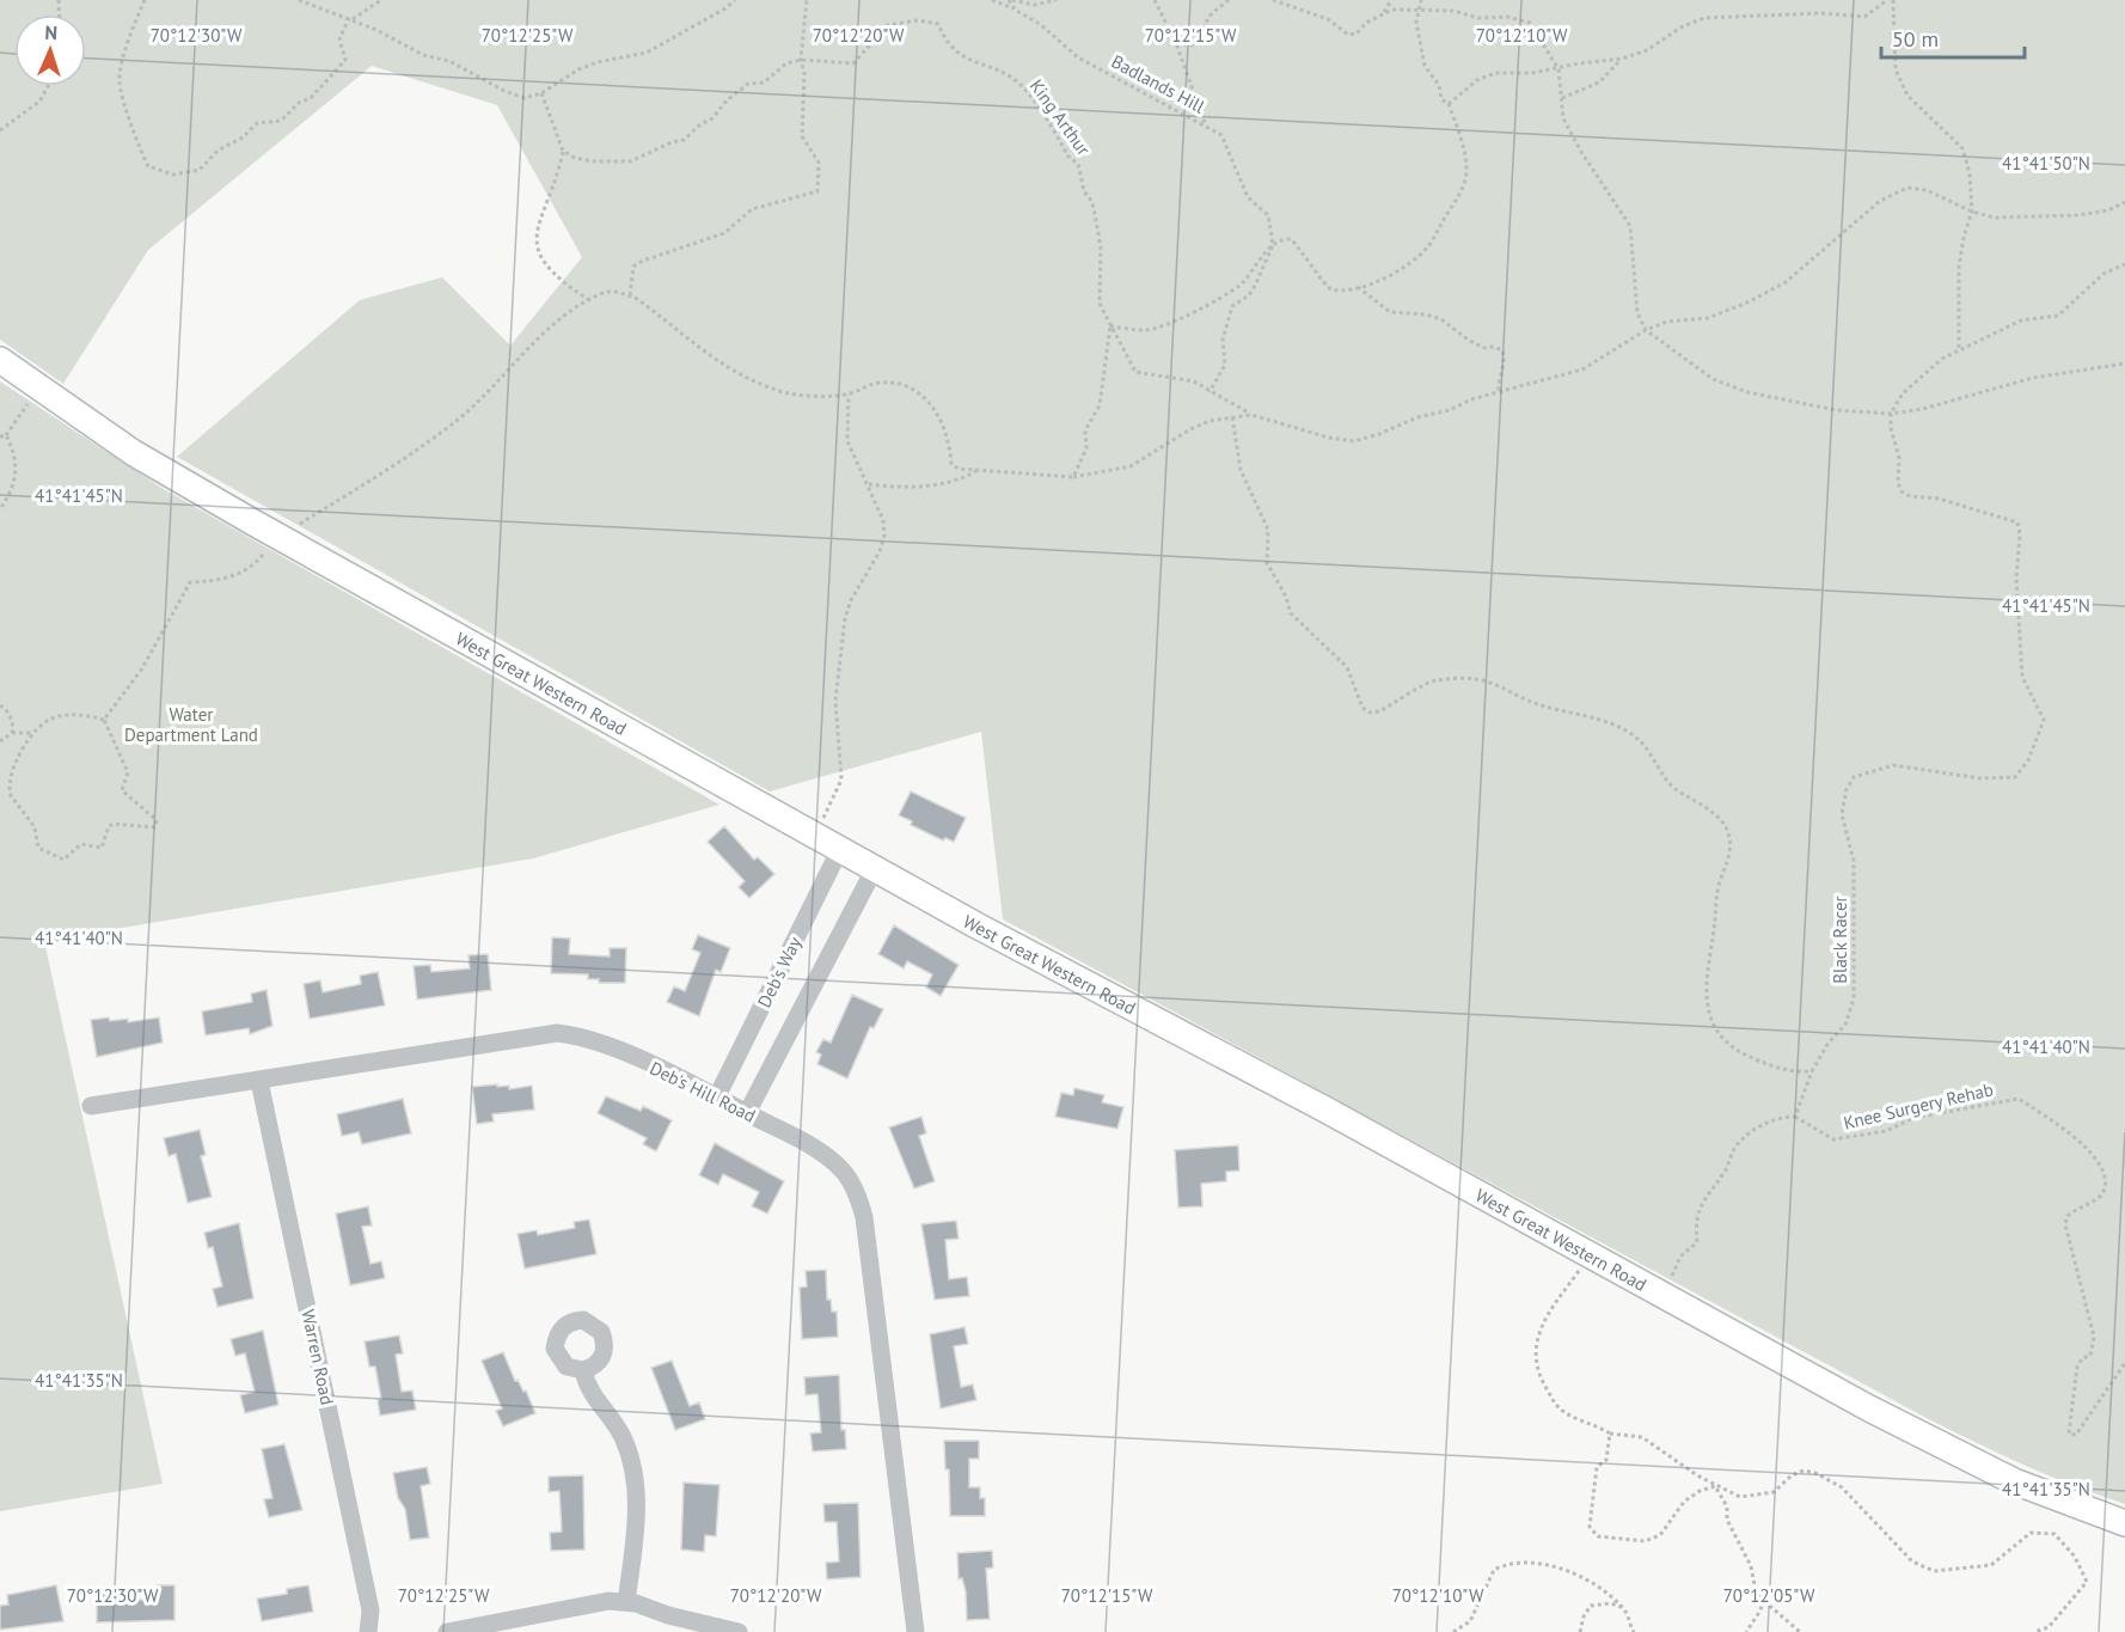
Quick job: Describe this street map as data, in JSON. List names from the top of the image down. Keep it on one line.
{"streets":{"street":["West Great Western Road","Deb's Way","Deb's Hill Road","Warren Road"],"path":["Badlands Hill","King Arthur","Black Racer","Knee Surgery Rehab"]},"crossings":[["West Great Western Road","Deb's Way"],["Deb's Way","Deb's Hill Road"],["Deb's Hill Road","Warren Road"]],"parks":["Water Department Land"],"scale_bar":"50 m","north":"top","coordinates":["70°12'30\"W","70°12'25\"W","70°12'20\"W","70°12'15\"W","70°12'10\"W","41°41'50\"N","41°41'45\"N","41°41'40\"N","41°41'35\"N","70°12'05\"W"]}
